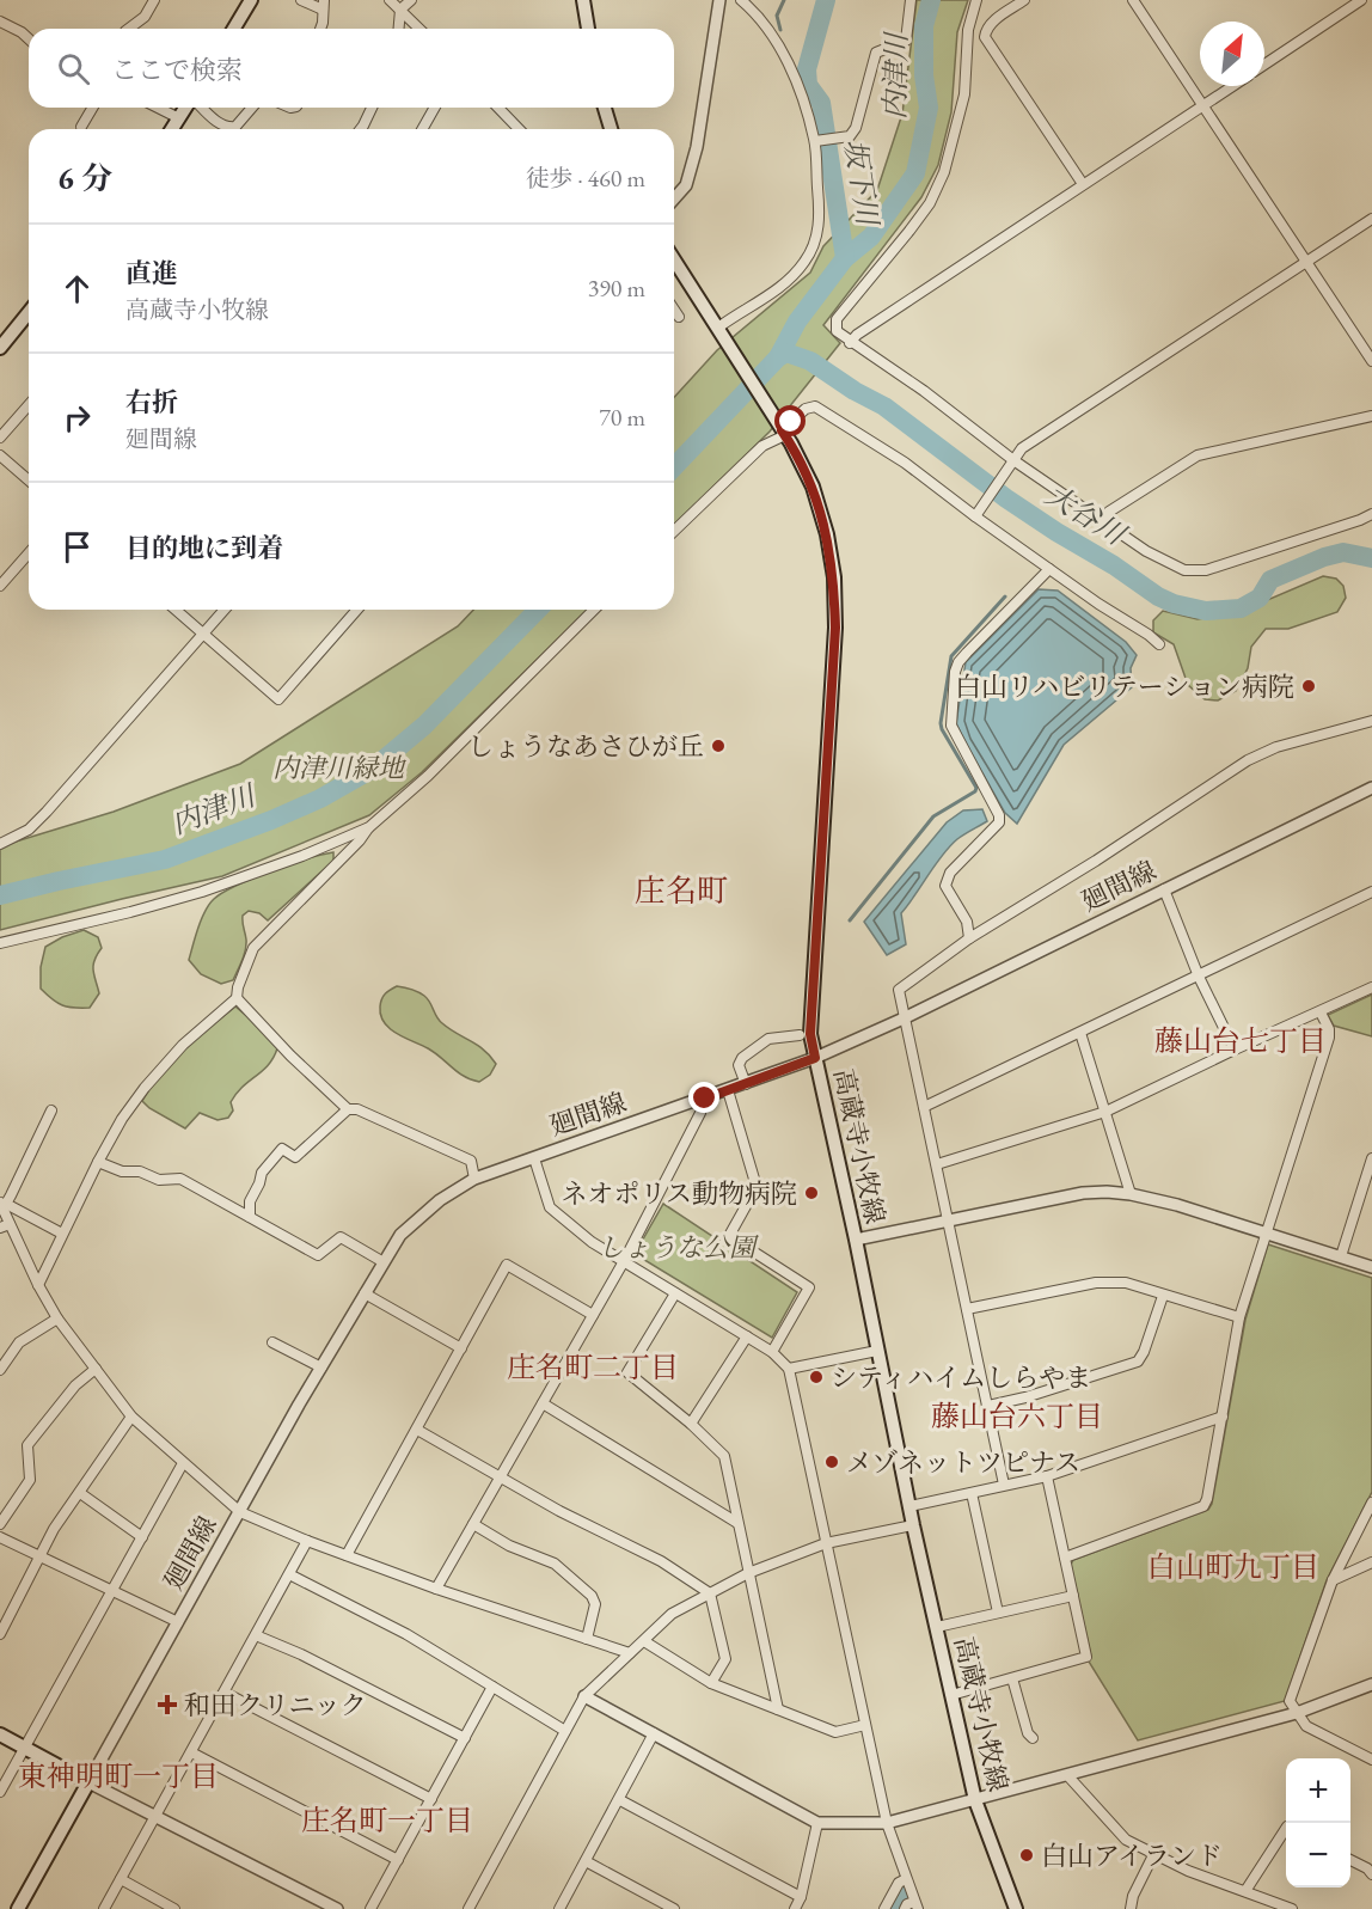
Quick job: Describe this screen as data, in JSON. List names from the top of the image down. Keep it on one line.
{"streets":{"main road":["高蔵寺小牧線"],"street":["廻間線"]},"crossings":[["廻間線","高蔵寺小牧線"]],"districts":["庄名町","藤山台七丁目","庄名町二丁目","藤山台六丁目","白山町九丁目","東神明町一丁目","庄名町一丁目"],"water":["内津川","坂下川","大谷川"],"parks":["内津川緑地","しょうな公園"],"places":{"other":["白山リハビリテーション病院","しょうなあさひが丘","ネオポリス動物病院","シティハイムしらやま","メゾネットツピナス","白山アイランド"],"health":["和田クリニック"]},"north":"top right","page":{"search":"ここで検索","heading":["6 分","徒歩 · 460 m"],"list":[["直進","高蔵寺小牧線","390 m"],["右折","廻間線","70 m"],"目的地に到着"],"map_buttons":["+","−"]}}
